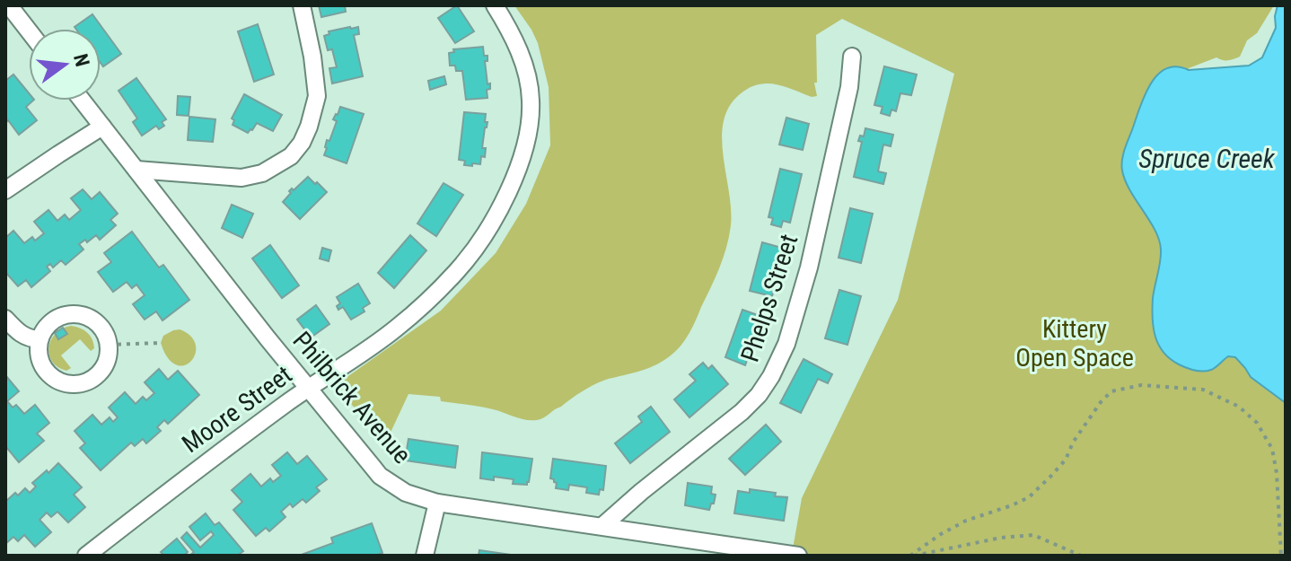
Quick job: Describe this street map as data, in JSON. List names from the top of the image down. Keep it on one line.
{"streets":{"street":["Phelps Street","Philbrick Avenue","Moore Street"]},"crossings":[["Phelps Street","Philbrick Avenue"],["Philbrick Avenue","Moore Street"]],"water":["Spruce Creek"],"parks":["Kittery Open Space"],"north":"right"}
